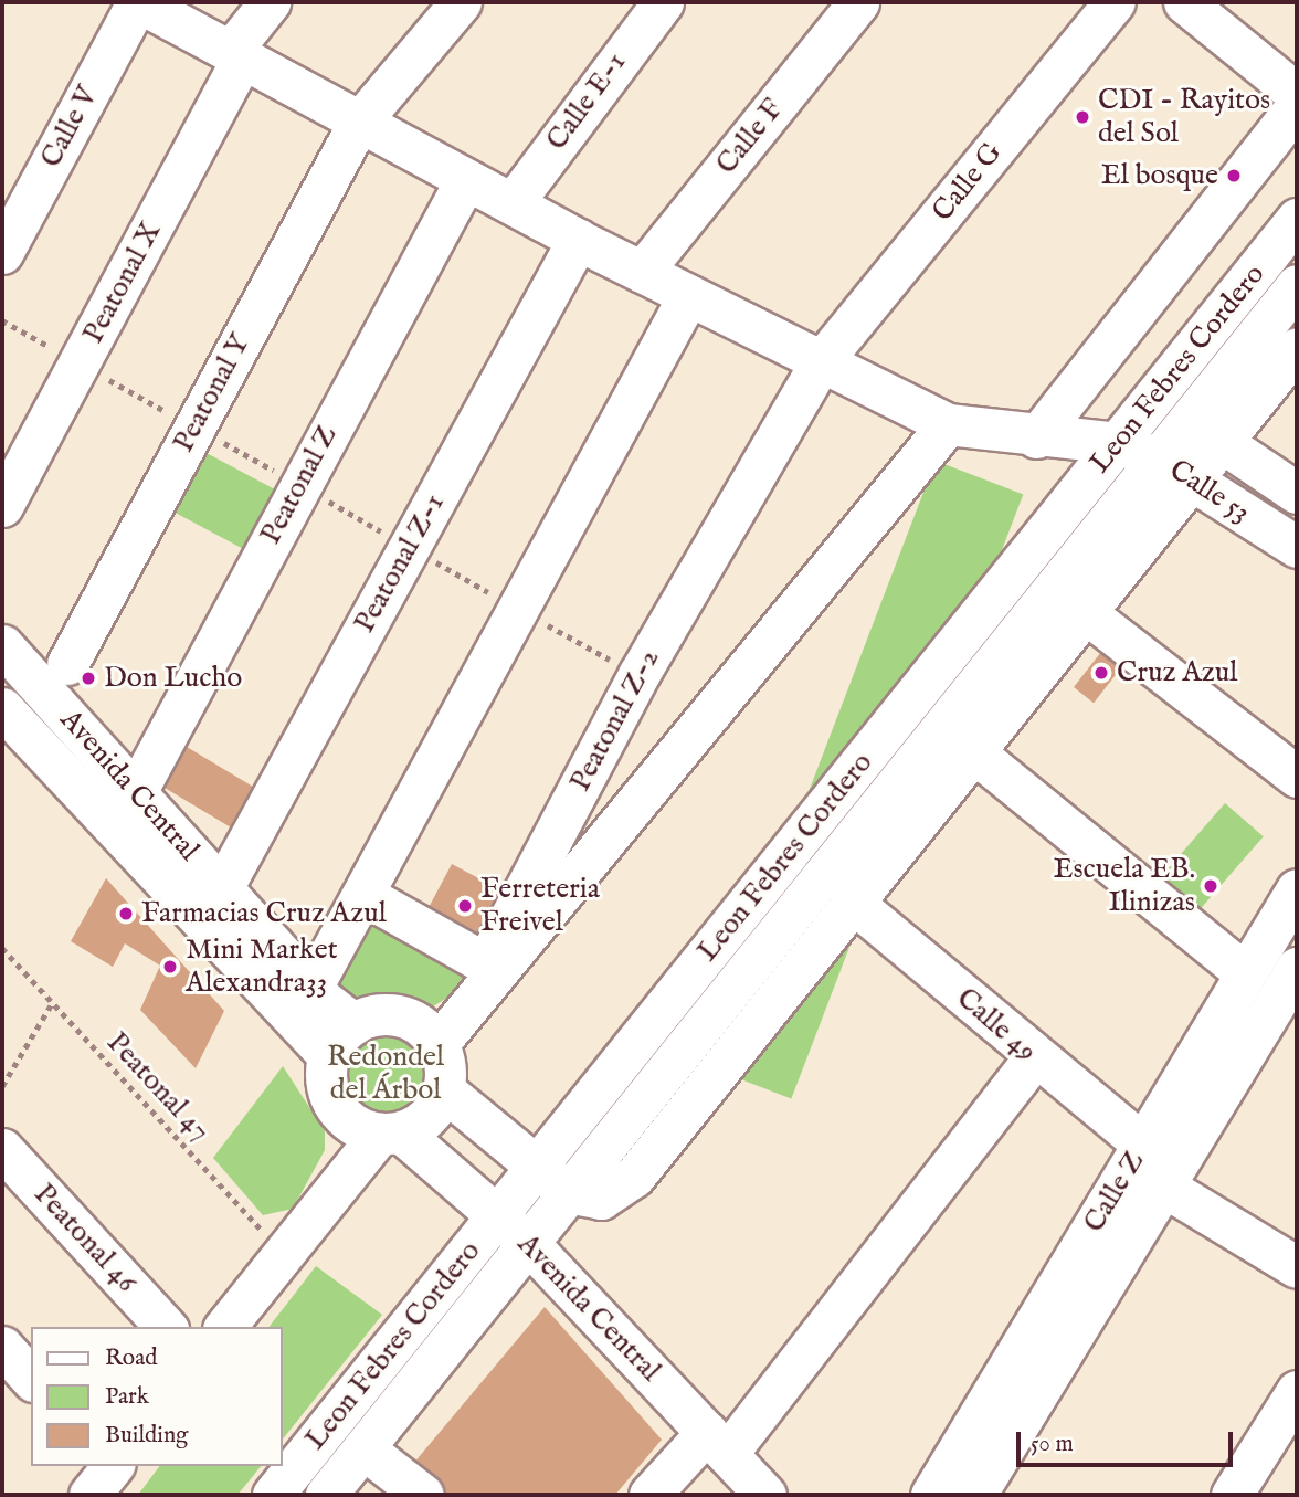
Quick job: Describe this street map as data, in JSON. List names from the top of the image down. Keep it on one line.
{"streets":{"street":["Calle E-1","Calle V","Calle F","Calle G","Peatonal X","Leon Febres Cordero","Peatonal Y","Peatonal Z","Calle 53","Peatonal Z-1","Peatonal Z-2","Avenida Central","Calle 49","Calle Z","Peatonal 46"],"path":["Peatonal 47"]},"crossings":[["Calle E-1","Calle 53"],["Calle V","Calle 53"],["Calle F","Calle 53"],["Calle G","Calle 53"],["Calle G","Peatonal Z-2"],["Peatonal X","Calle 53"],["Leon Febres Cordero","Calle 53"],["Leon Febres Cordero","Avenida Central"],["Peatonal Y","Calle 53"],["Peatonal Z","Calle 53"],["Peatonal Z","Avenida Central"],["Calle 53","Peatonal Z-1"],["Calle 53","Peatonal Z-2"],["Peatonal Z-1","Avenida Central"],["Calle 49","Calle Z"]],"parks":["Redondel del Árbol"],"places":["CDI - Rayitos del Sol","El bosque","Cruz Azul","Don Lucho","Escuela EB. Ilinizas","Ferreteria Freivel","Farmacias Cruz Azul","Mini Market Alexandra33"],"legend":["Road","Park","Building"],"scale_bar":"50 m"}
